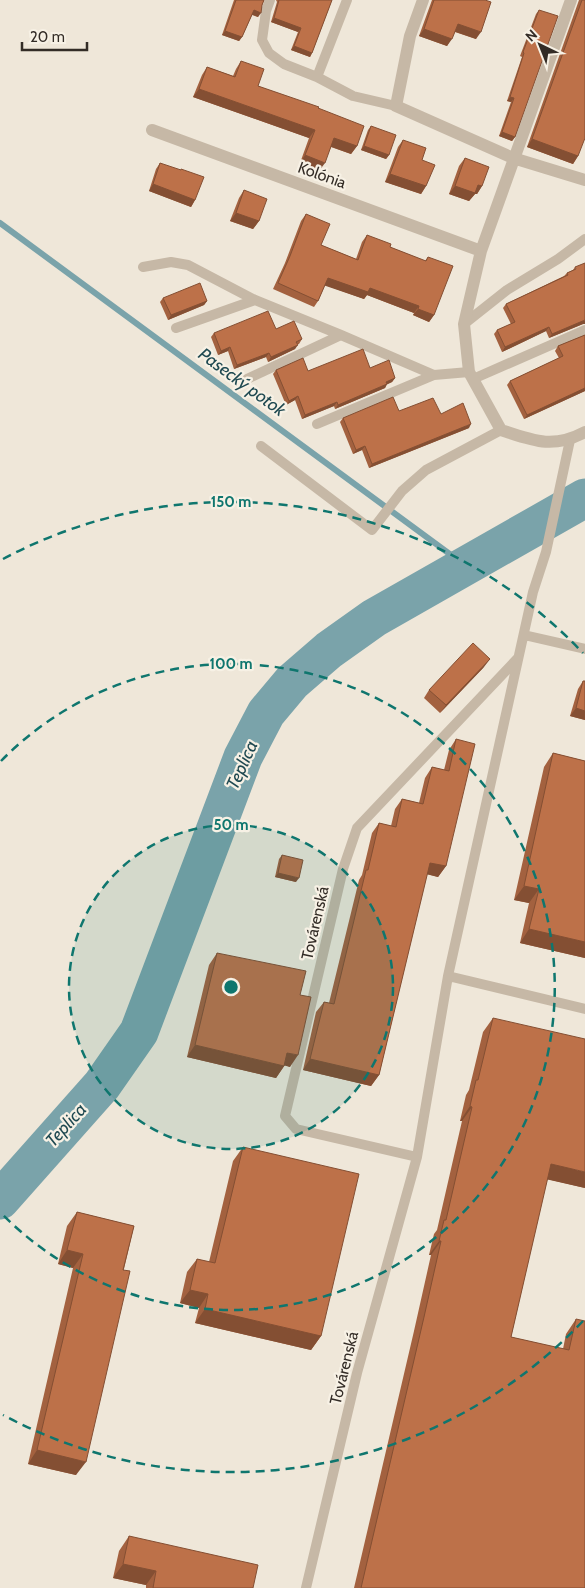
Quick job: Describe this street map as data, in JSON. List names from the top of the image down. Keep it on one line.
{"streets":{"street":["Kolónia"],"lane":["Továrenská"]},"water":["Pasecký potok","Teplica"],"scale_bar":"20 m","north":"top left","rings":["150 m","100 m","50 m"]}
